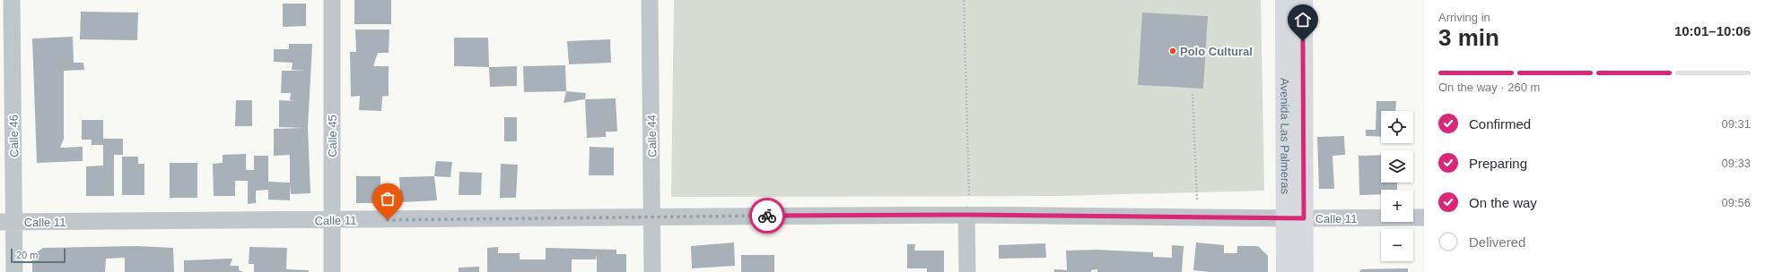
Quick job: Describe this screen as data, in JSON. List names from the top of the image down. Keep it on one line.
{"streets":{"main road":["Avenida Las Palmeras"],"street":["Calle 46","Calle 45","Calle 44","Calle 11"]},"crossings":[["Calle 46","Calle 11"],["Calle 45","Calle 11"],["Calle 44","Calle 11"],["Avenida Las Palmeras","Calle 11"]],"places":["Polo Cultural"],"scale_bar":"20 m","page":{"heading":["3 min","Arriving in","10:01–10:06"],"bar":"On the way · 260 m","list":[["Confirmed","09:31"],["Preparing","09:33"],["On the way","09:56"],"Delivered"],"map_buttons":["+","−"],"scale":"20 m"}}
